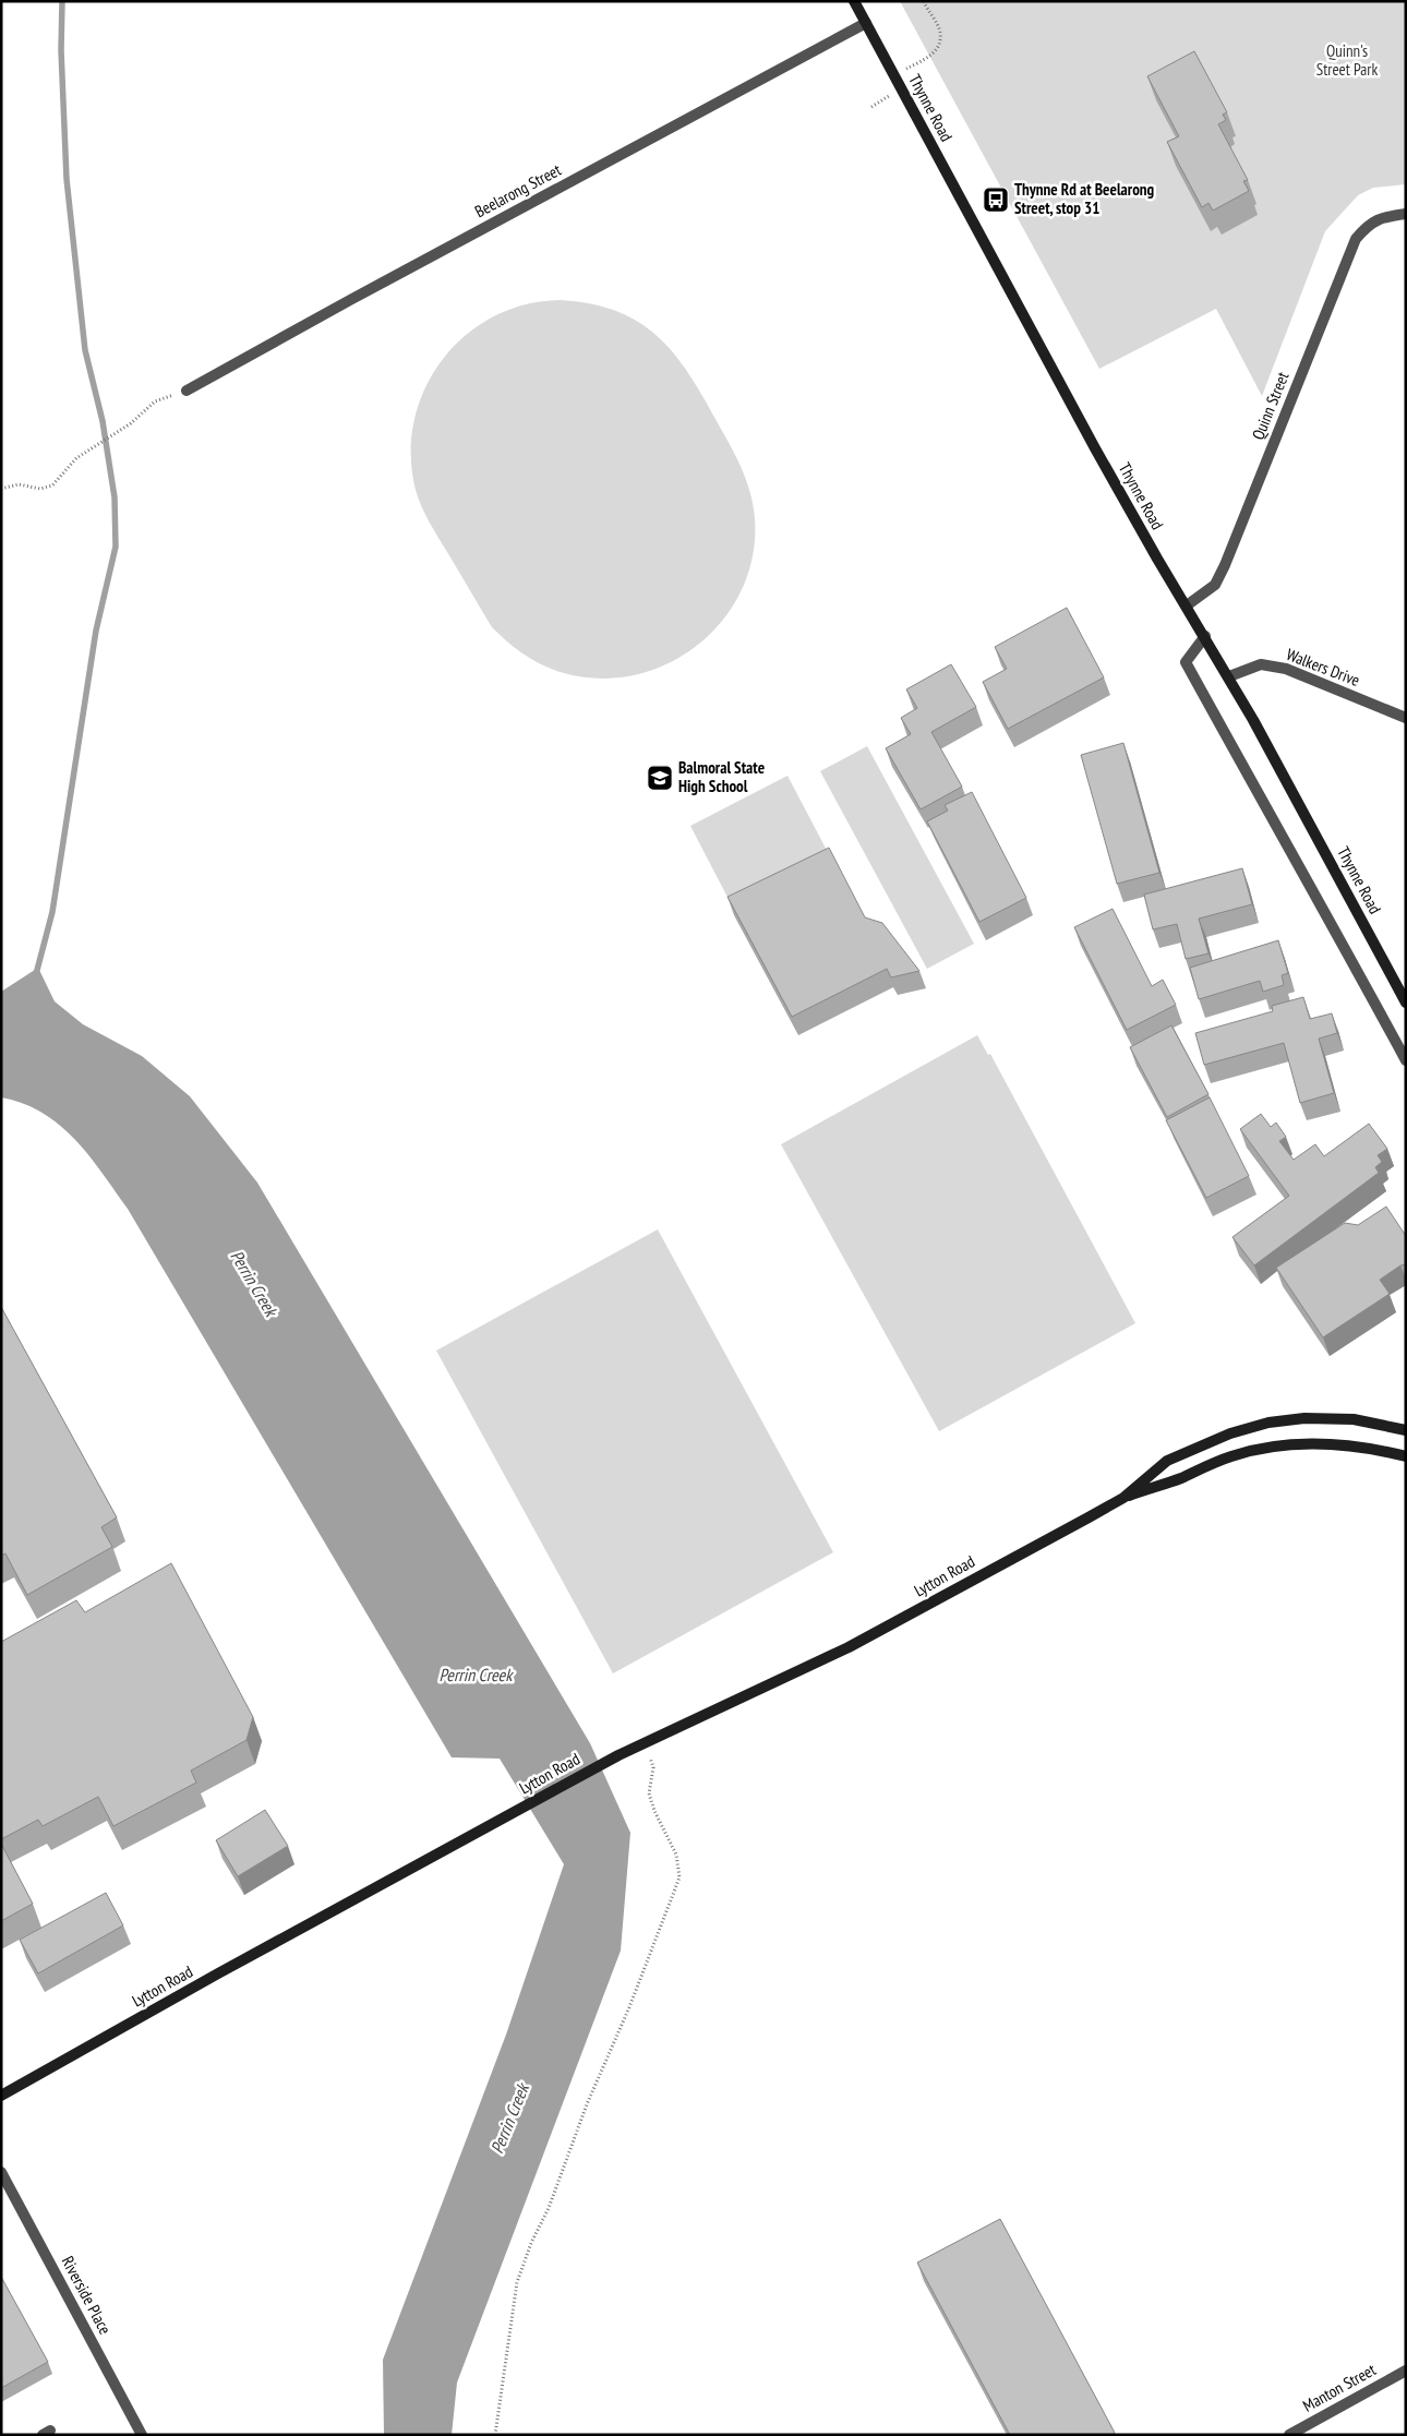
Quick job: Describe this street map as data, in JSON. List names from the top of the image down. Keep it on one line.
{"streets":{"main road":["Thynne Road","Lytton Road"],"street":["Beelarong Street","Quinn Street","Walkers Drive","Riverside Place","Manton Street"]},"crossings":[["Thynne Road","Beelarong Street"],["Thynne Road","Quinn Street"],["Thynne Road","Walkers Drive"]],"water":["Perrin Creek"],"parks":["Quinn's Street Park"],"places":{"bus stop":["Thynne Rd at Beelarong Street, stop 31"],"school or university":["Balmoral State High School"]}}
